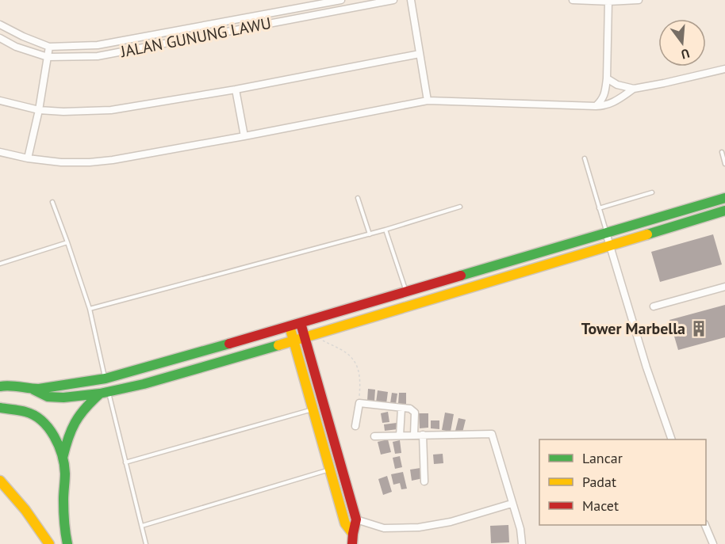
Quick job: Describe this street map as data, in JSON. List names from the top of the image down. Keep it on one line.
{"streets":{"street":["JALAN GUNUNG LAWU"]},"places":{"building":["Tower Marbella"]},"legend":["Lancar","Padat","Macet"],"north":"bottom"}
